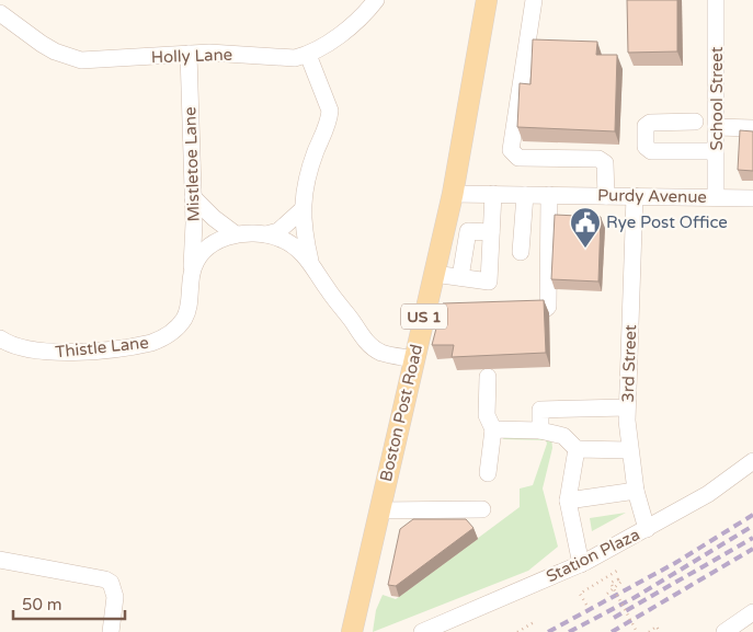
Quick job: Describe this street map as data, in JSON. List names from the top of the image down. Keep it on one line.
{"streets":{"main road":["US 1","Boston Post Road"],"street":["Holly Lane","School Street","Mistletoe Lane","Purdy Avenue","Thistle Lane","3rd Street","Station Plaza"]},"crossings":[["Holly Lane","Mistletoe Lane"],["School Street","Purdy Avenue"],["Mistletoe Lane","Thistle Lane"],["Purdy Avenue","3rd Street"],["Purdy Avenue","Boston Post Road"],["Thistle Lane","Boston Post Road"],["3rd Street","Station Plaza"]],"places":{"public building":["Rye Post Office"]},"scale_bar":"50 m"}
